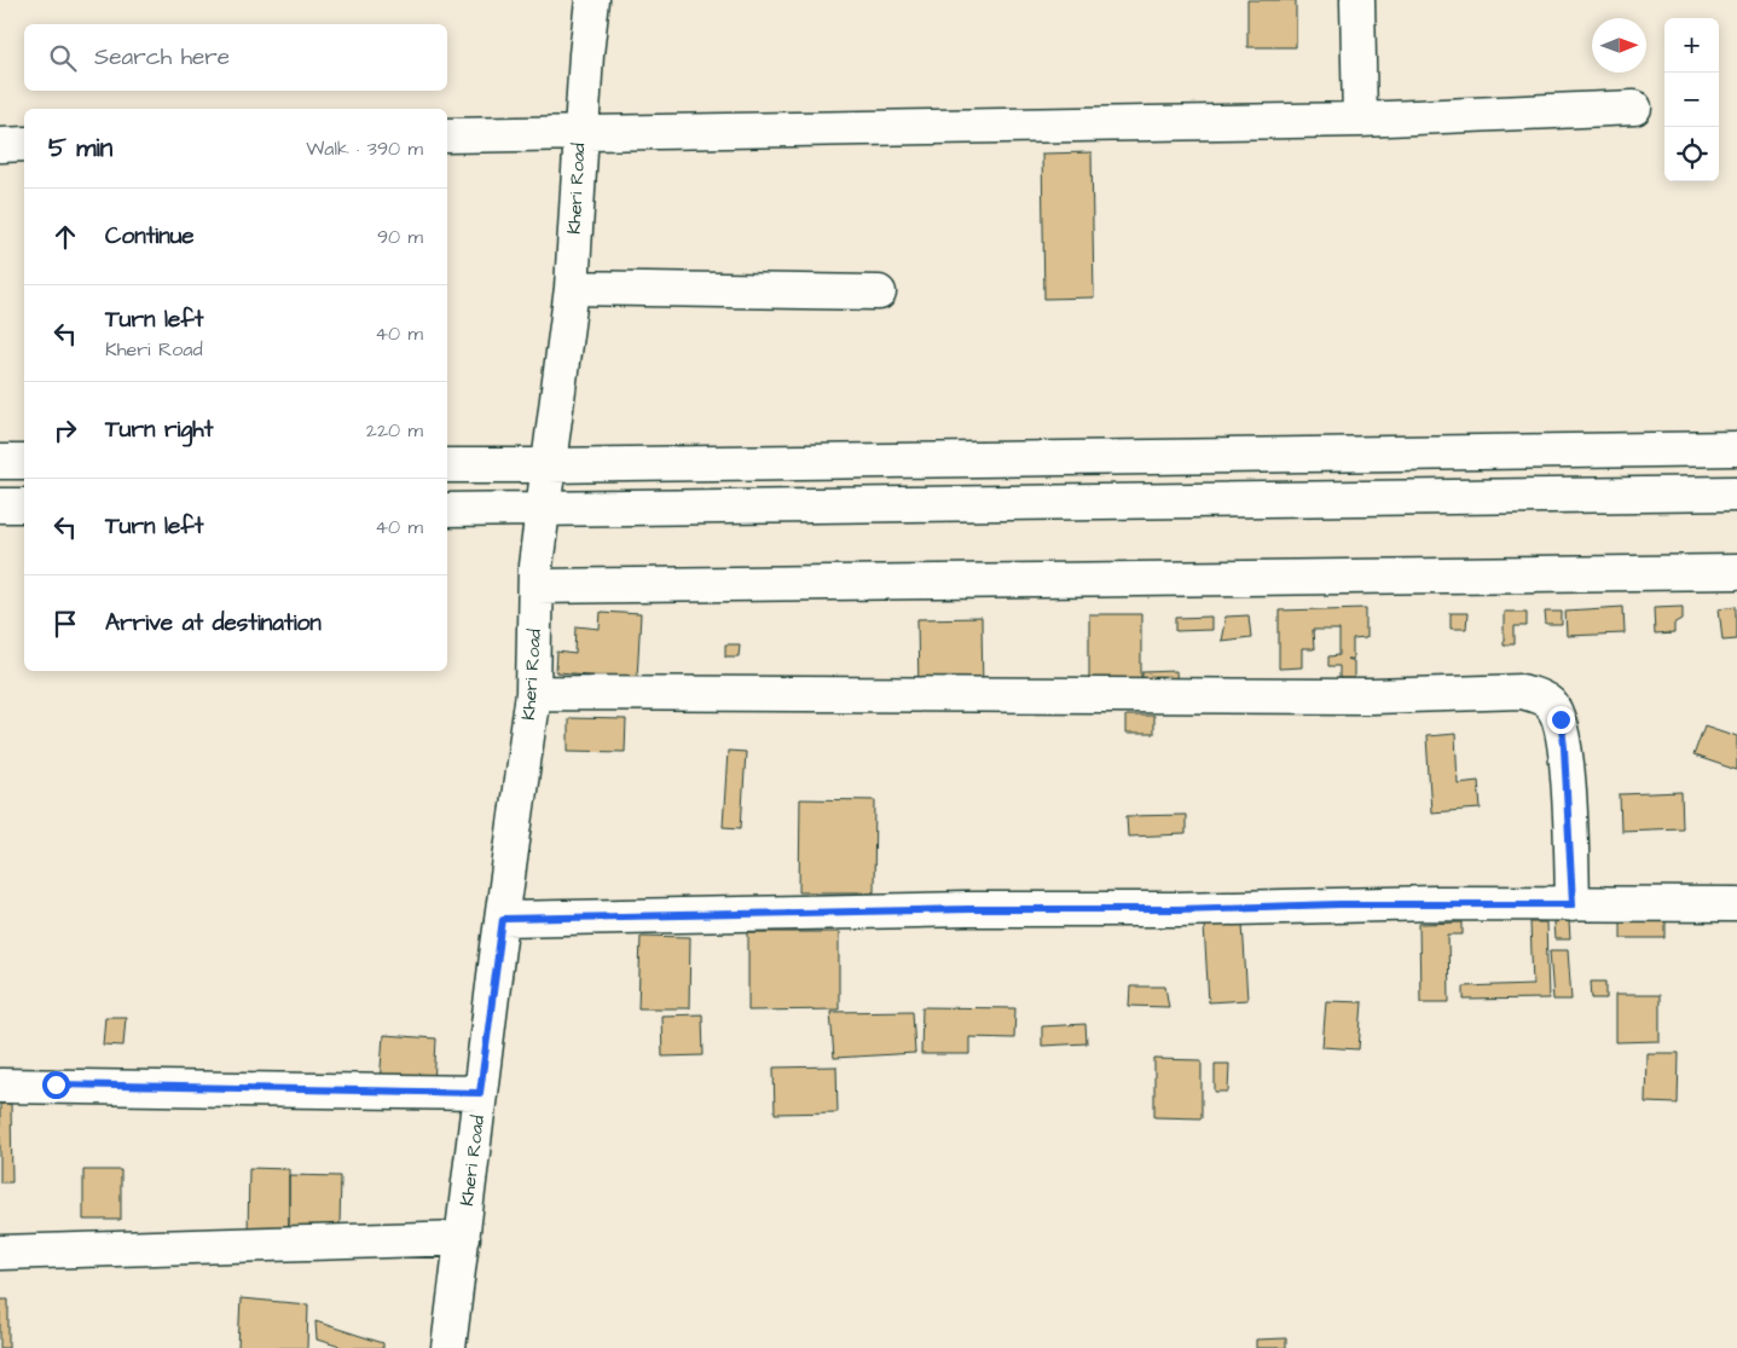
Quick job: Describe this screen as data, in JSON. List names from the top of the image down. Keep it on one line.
{"streets":{"street":["Kheri Road"]},"north":"right","page":{"map_buttons":["+","−"],"search":"Search here","heading":["5 min","Walk · 390 m"],"list":[["Continue","90 m"],["Turn left","Kheri Road","40 m"],["Turn right","220 m"],["Turn left","40 m"],"Arrive at destination"]}}
